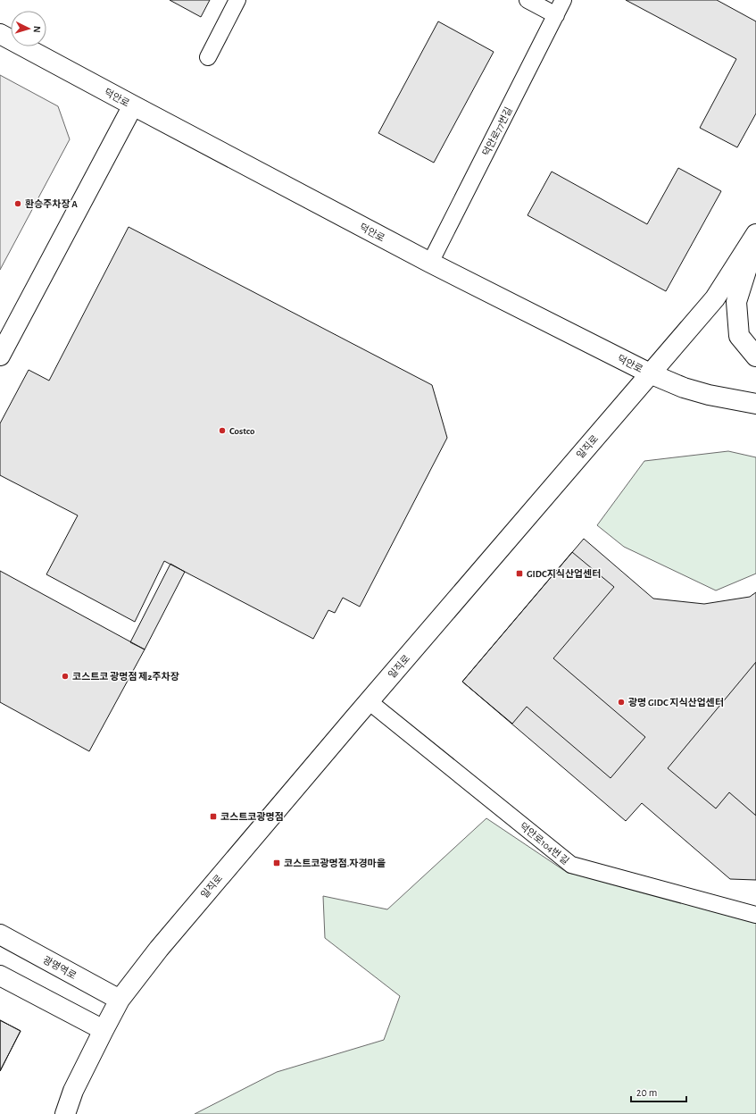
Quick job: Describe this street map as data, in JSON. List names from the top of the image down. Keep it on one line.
{"streets":{"main road":["덕안로","일직로","광명역로"],"street":["덕안로77번길","덕안로104번 길"]},"crossings":[["덕안로","덕안로77번길"],["덕안로","일직로"],["일직로","덕안로104번 길"],["일직로","광명역로"]],"places":{"other":["환승주차장 A","Costco","코스트코 광명점 제2주차장","광명 GIDC 지식산업센터"],"transit":["GIDC지식산업센터","코스트코광명점","코스트코광명점.자경마을"]},"scale_bar":"20 m","north":"right"}
